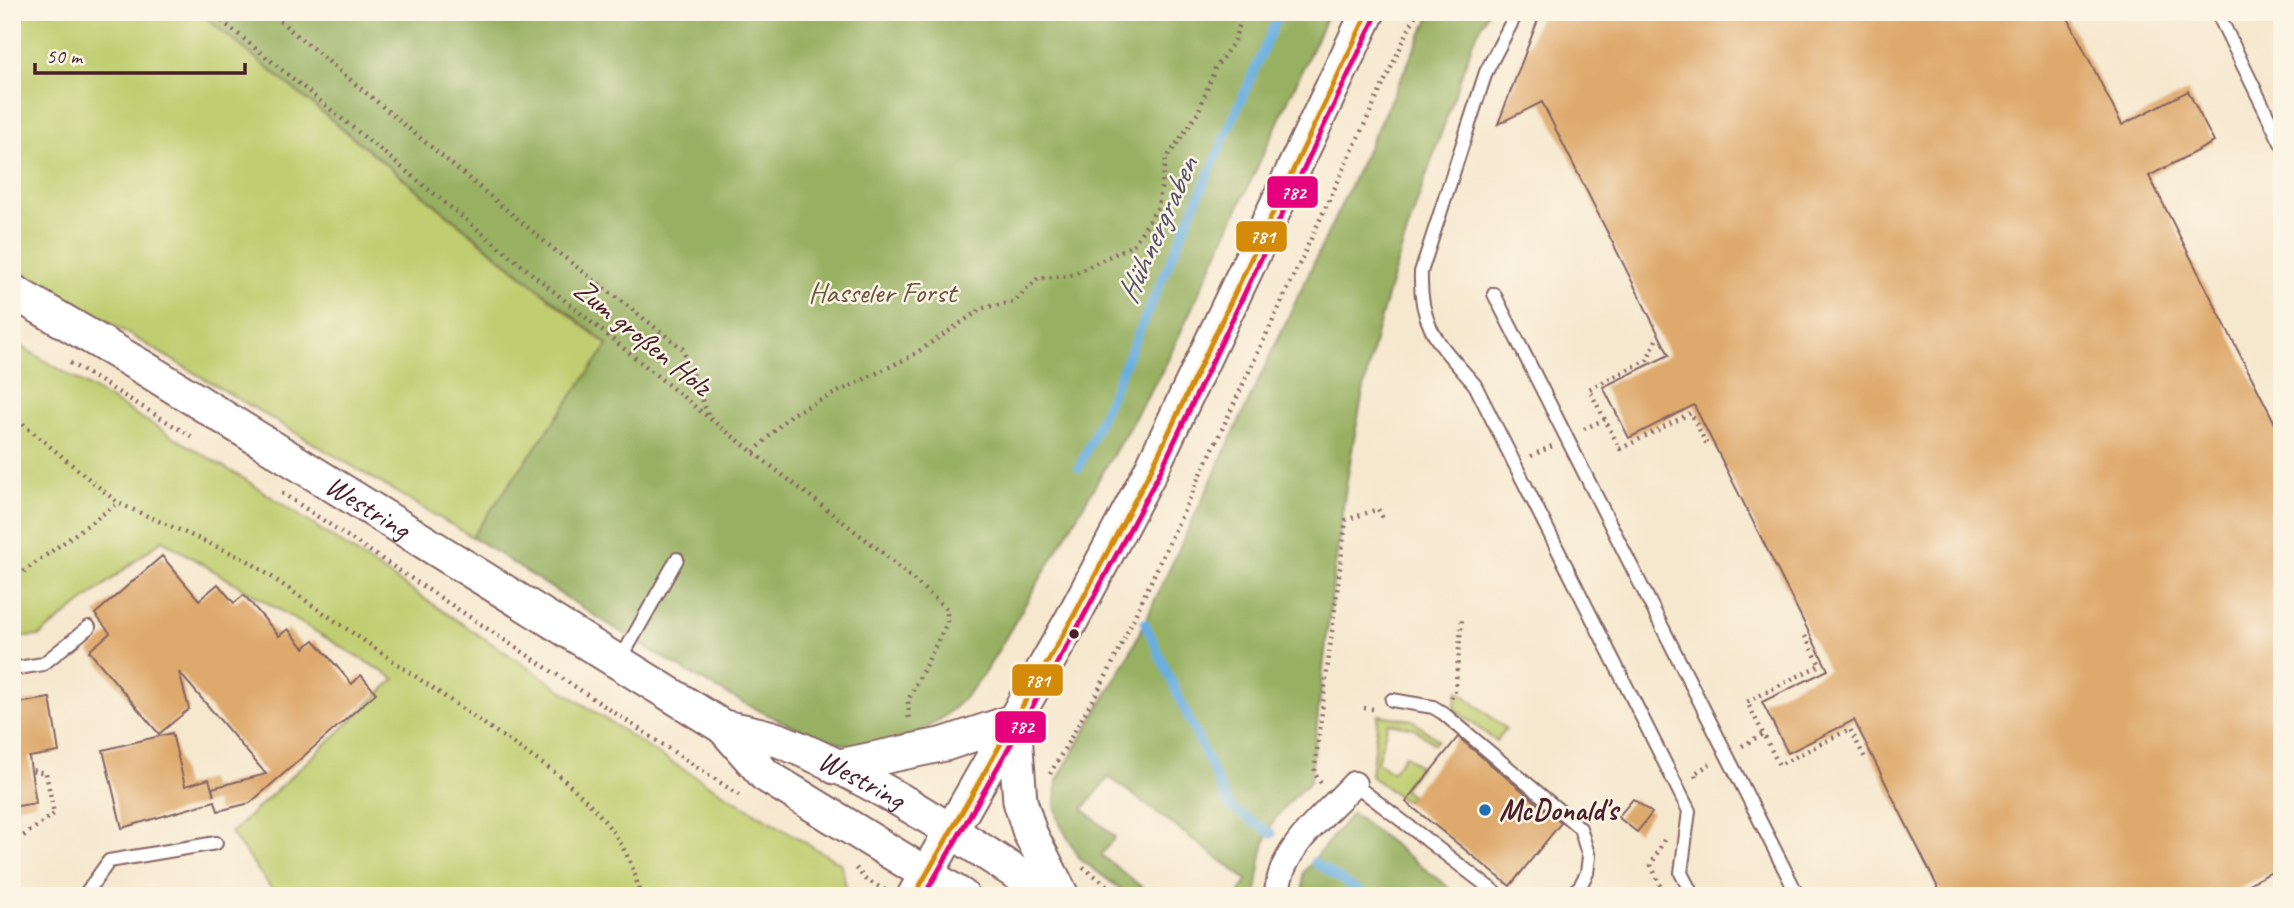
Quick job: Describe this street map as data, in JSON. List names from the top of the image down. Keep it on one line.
{"streets":{"main road":["Westring"],"path":["Zum großen Holz"]},"water":["Hühnergraben"],"parks":["Hasseler Forst"],"places":["McDonald's"],"lines":["transit line 781","transit line 782"],"scale_bar":"50 m"}
